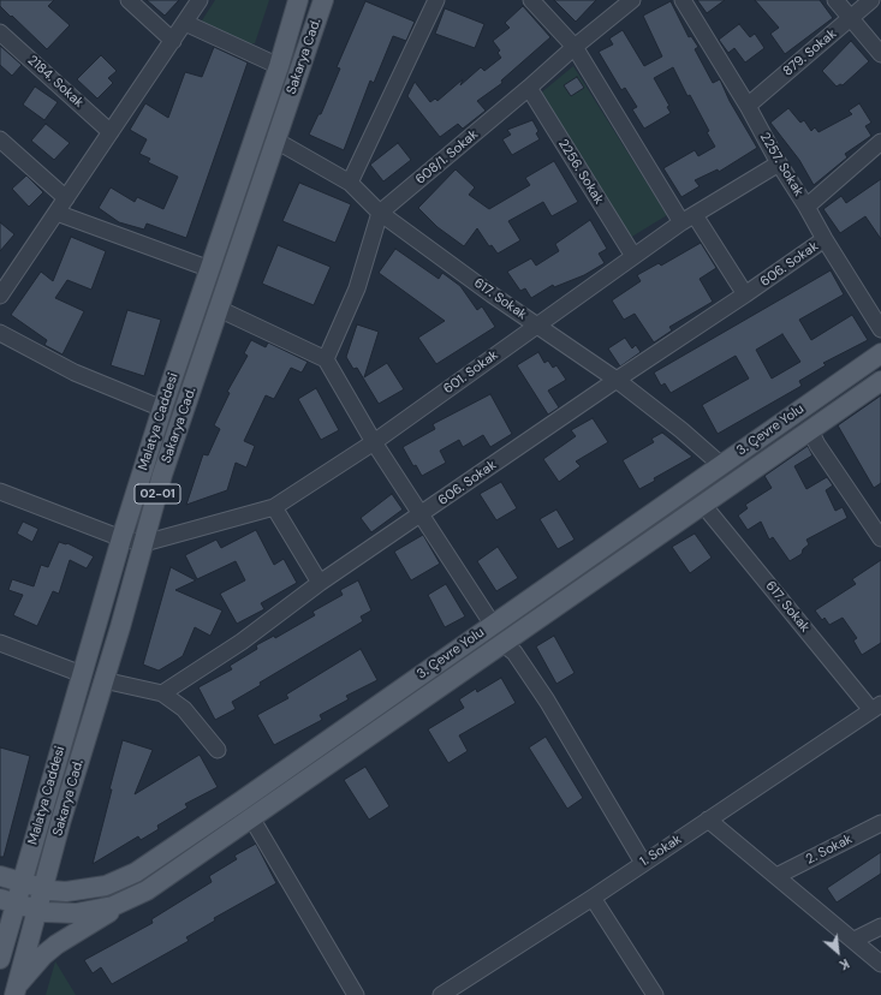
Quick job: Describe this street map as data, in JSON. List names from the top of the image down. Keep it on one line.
{"streets":{"main road":["Sakarya Cad.","Malatya Caddesi","3. Çevre Yolu","02-01"],"street":["879. Sokak","2184. Sokak","608/1. Sokak","2257. Sokak","2256. Sokak","606. Sokak","617. Sokak","601. Sokak","2. Sokak","1. Sokak"]},"crossings":[["879. Sokak","2257. Sokak"],["Sakarya Cad.","617. Sokak"],["Sakarya Cad.","601. Sokak"],["Sakarya Cad.","3. Çevre Yolu"],["608/1. Sokak","2256. Sokak"],["608/1. Sokak","617. Sokak"],["2257. Sokak","606. Sokak"],["2257. Sokak","601. Sokak"],["2256. Sokak","601. Sokak"],["606. Sokak","617. Sokak"],["617. Sokak","601. Sokak"],["617. Sokak","3. Çevre Yolu"],["617. Sokak","1. Sokak"],["Malatya Caddesi","3. Çevre Yolu"]],"north":"bottom right"}
